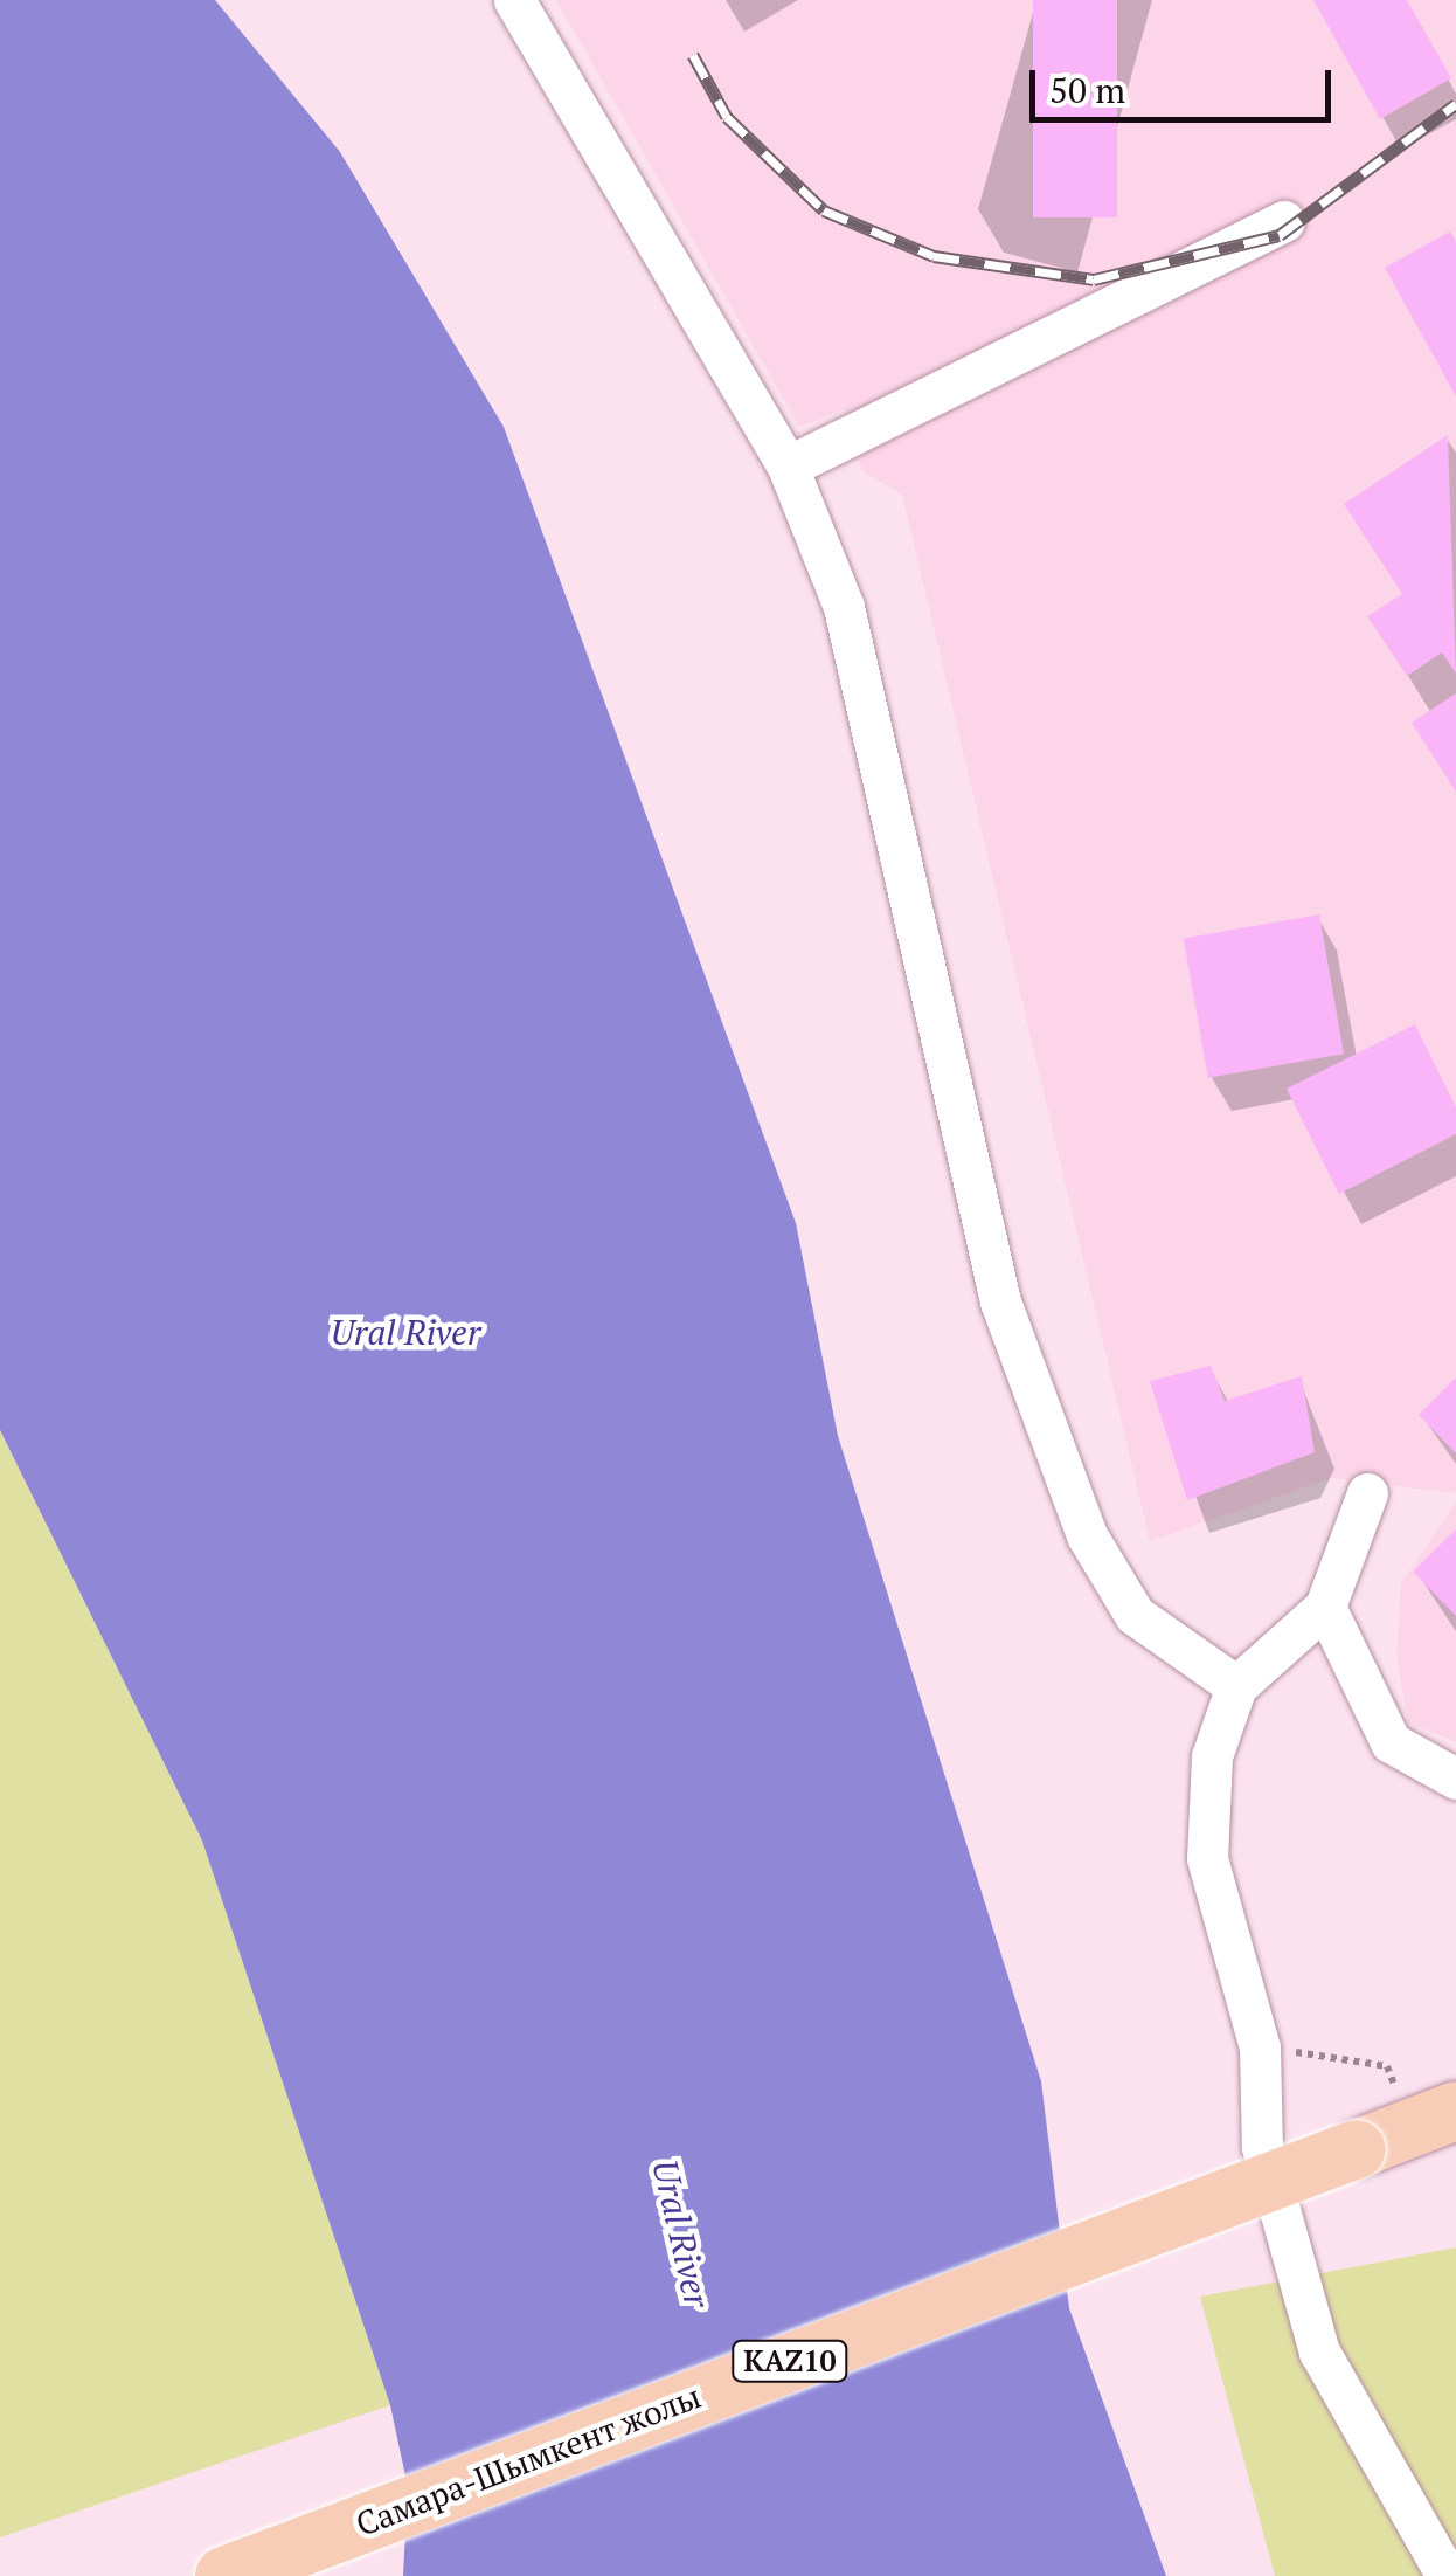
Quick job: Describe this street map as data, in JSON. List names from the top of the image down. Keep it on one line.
{"streets":{"highway":["KAZ10","Самара-Шымкент жолы"]},"water":["Ural River"],"scale_bar":"50 m"}
